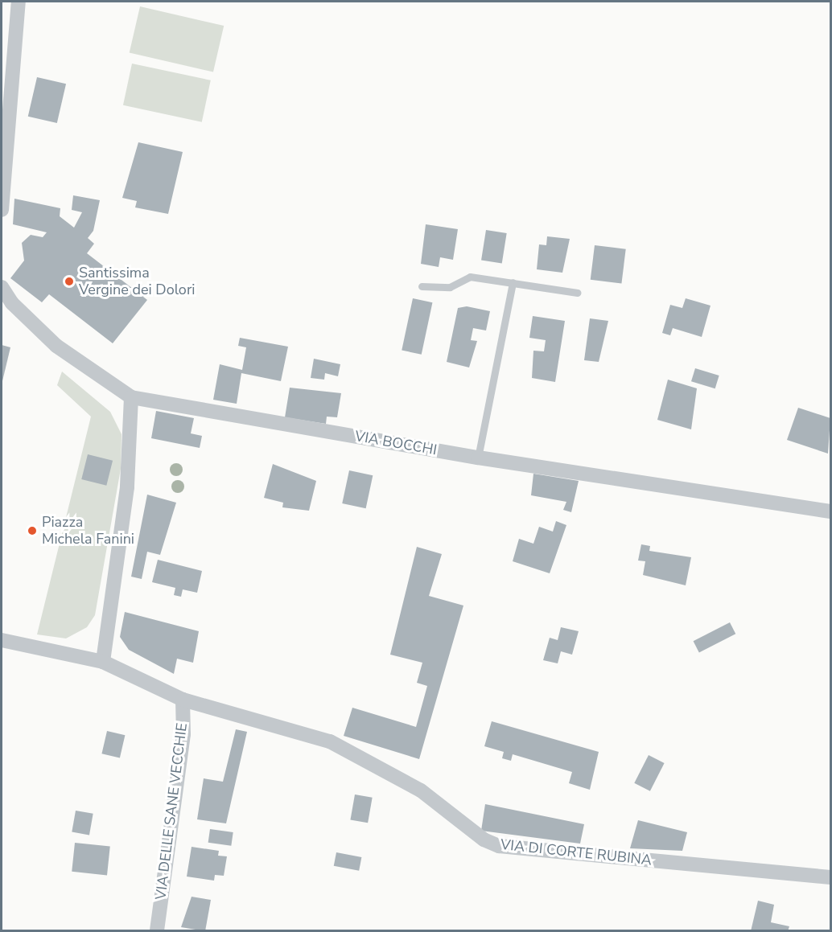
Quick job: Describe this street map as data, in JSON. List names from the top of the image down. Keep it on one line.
{"streets":{"street":["VIA BOCCHI","VIA DELLE SANE VECCHIE","VIA DI CORTE RUBINA"]},"crossings":[["VIA DELLE SANE VECCHIE","VIA DI CORTE RUBINA"]],"places":["Santissima Vergine dei Dolori","Piazza Michela Fanini"]}
